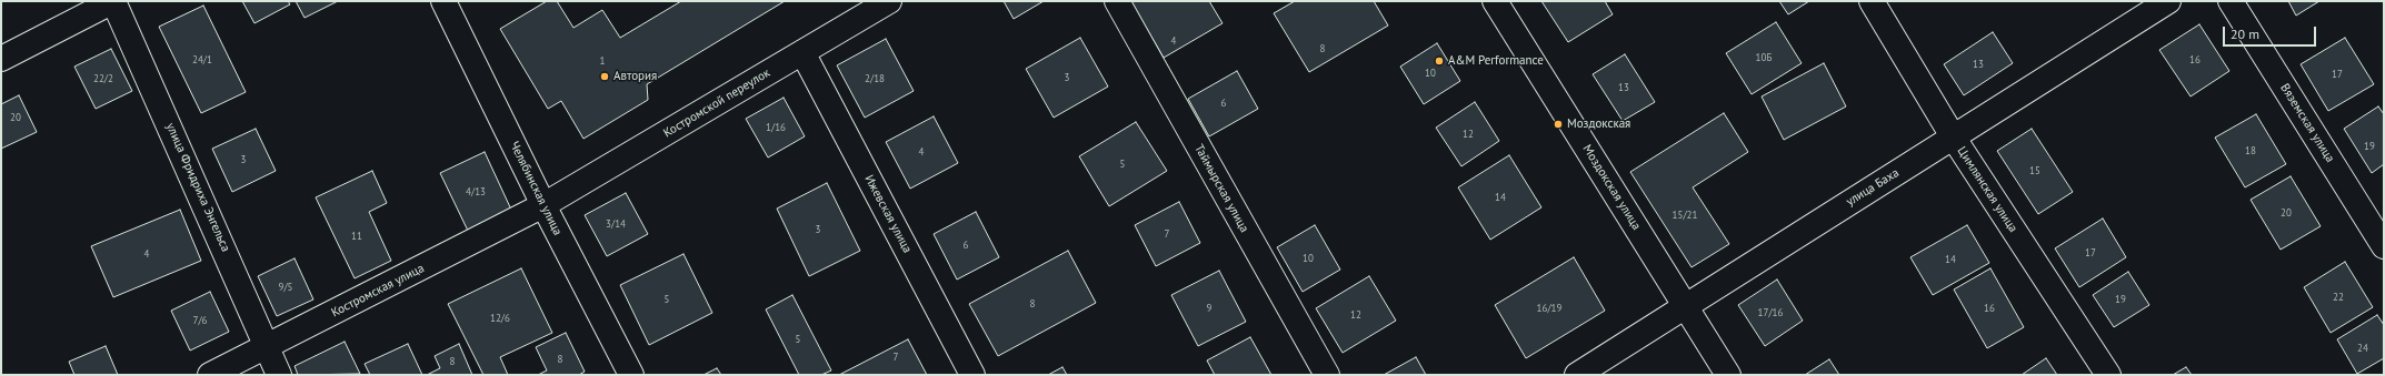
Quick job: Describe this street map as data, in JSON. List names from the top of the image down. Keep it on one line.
{"streets":{"street":["Костромской переулок","Вяземская улица","улица Фридриха Энгельса","Моздокская улица","улица Баха","Челябинская улица","Таймырская улица","Цимлянская улица","Ижевская улица","Костромская улица"]},"crossings":[["Костромской переулок","Челябинская улица"],["Костромской переулок","Ижевская улица"],["Костромской переулок","Костромская улица"],["улица Фридриха Энгельса","Костромская улица"],["Моздокская улица","улица Баха"],["улица Баха","Цимлянская улица"],["Челябинская улица","Костромская улица"]],"places":["A&M Performance","Автория","Моздокская"],"house_numbers":["4","8","10Б","24/1","16","1","13","10","17","3","22/2","2/18","13","6","20","1/16","12","19","18","4","3","5","15","4/13","14","20","15/21","3/14","3","7","11","6","17","4","10","14","9/5","22","5","19","8","9","16/19","16","17/16","12","12/6","7/6","5","24","7","8","8"],"scale_bar":"20 m"}
